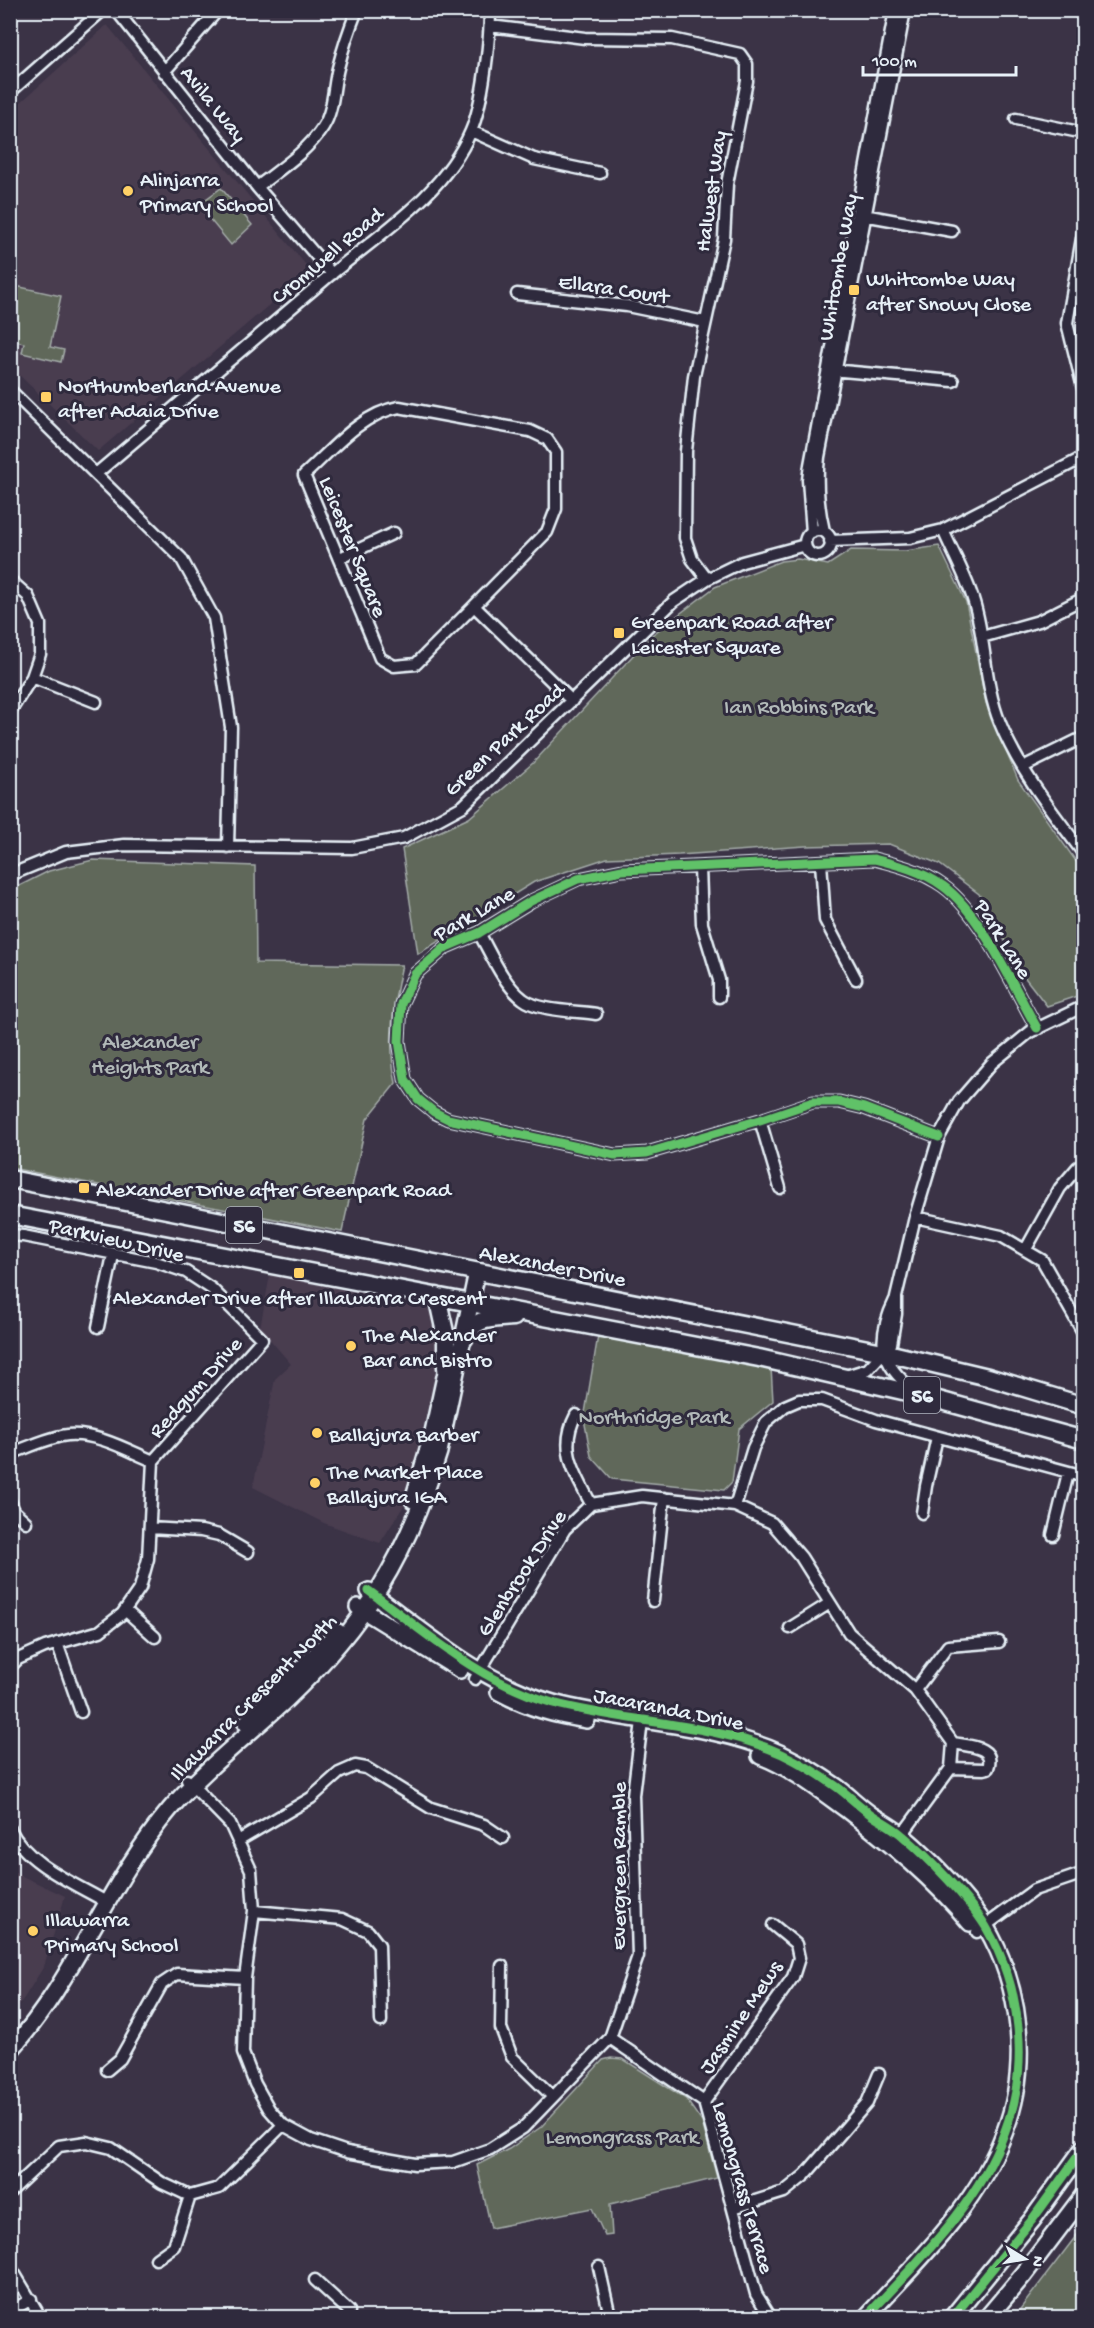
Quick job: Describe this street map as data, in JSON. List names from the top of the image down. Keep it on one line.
{"streets":{"main road":["56","Alexander Drive"],"street":["Avila Way","Halwest Way","Cromwell Road","Whitcombe Way","Ellara Court","Leicester Square","Green Park Road","Park Lane","Parkview Drive","Redgum Drive","Glenbrook Drive","Illawarra Crescent North","Jacaranda Drive","Evergreen Ramble","Jasmine Mews","Lemongrass Terrace"]},"crossings":[["Avila Way","Cromwell Road"],["Halwest Way","Cromwell Road"],["Halwest Way","Ellara Court"],["Halwest Way","Green Park Road"],["Whitcombe Way","Green Park Road"],["56","Illawarra Crescent North"],["Parkview Drive","Redgum Drive"],["Alexander Drive","Illawarra Crescent North"],["Glenbrook Drive","Jacaranda Drive"],["Illawarra Crescent North","Jacaranda Drive"],["Illawarra Crescent North","Evergreen Ramble"],["Jacaranda Drive","Evergreen Ramble"],["Evergreen Ramble","Lemongrass Terrace"],["Jasmine Mews","Lemongrass Terrace"]],"parks":["Ian Robbins Park","Alexander Heights Park","Northridge Park","Lemongrass Park"],"places":{"other":["Alinjarra Primary School","The Alexander Bar and Bistro","Ballajura Barber","The Market Place Ballajura IGA","Illawarra Primary School"],"transit":["Whitcombe Way after Snowy Close","Northumberland Avenue after Adaia Drive","Greenpark Road after Leicester Square","Alexander Drive after Greenpark Road","Alexander Drive after Illawarra Crescent"]},"scale_bar":"100 m","north":"right"}
